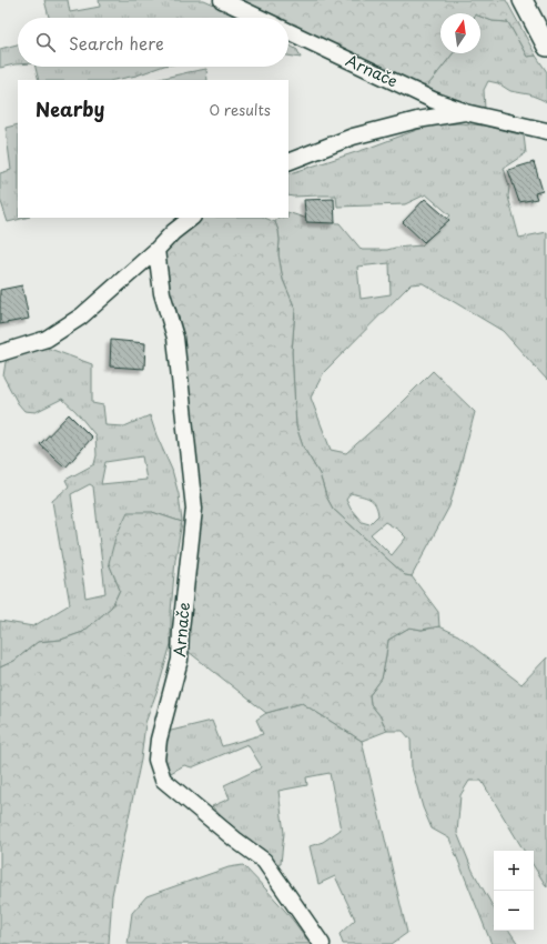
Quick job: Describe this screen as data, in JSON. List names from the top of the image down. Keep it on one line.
{"streets":{"street":["Arnače"]},"north":"top","page":{"search":"Search here","heading":["Nearby","0 results"],"map_buttons":["+","−"]}}
